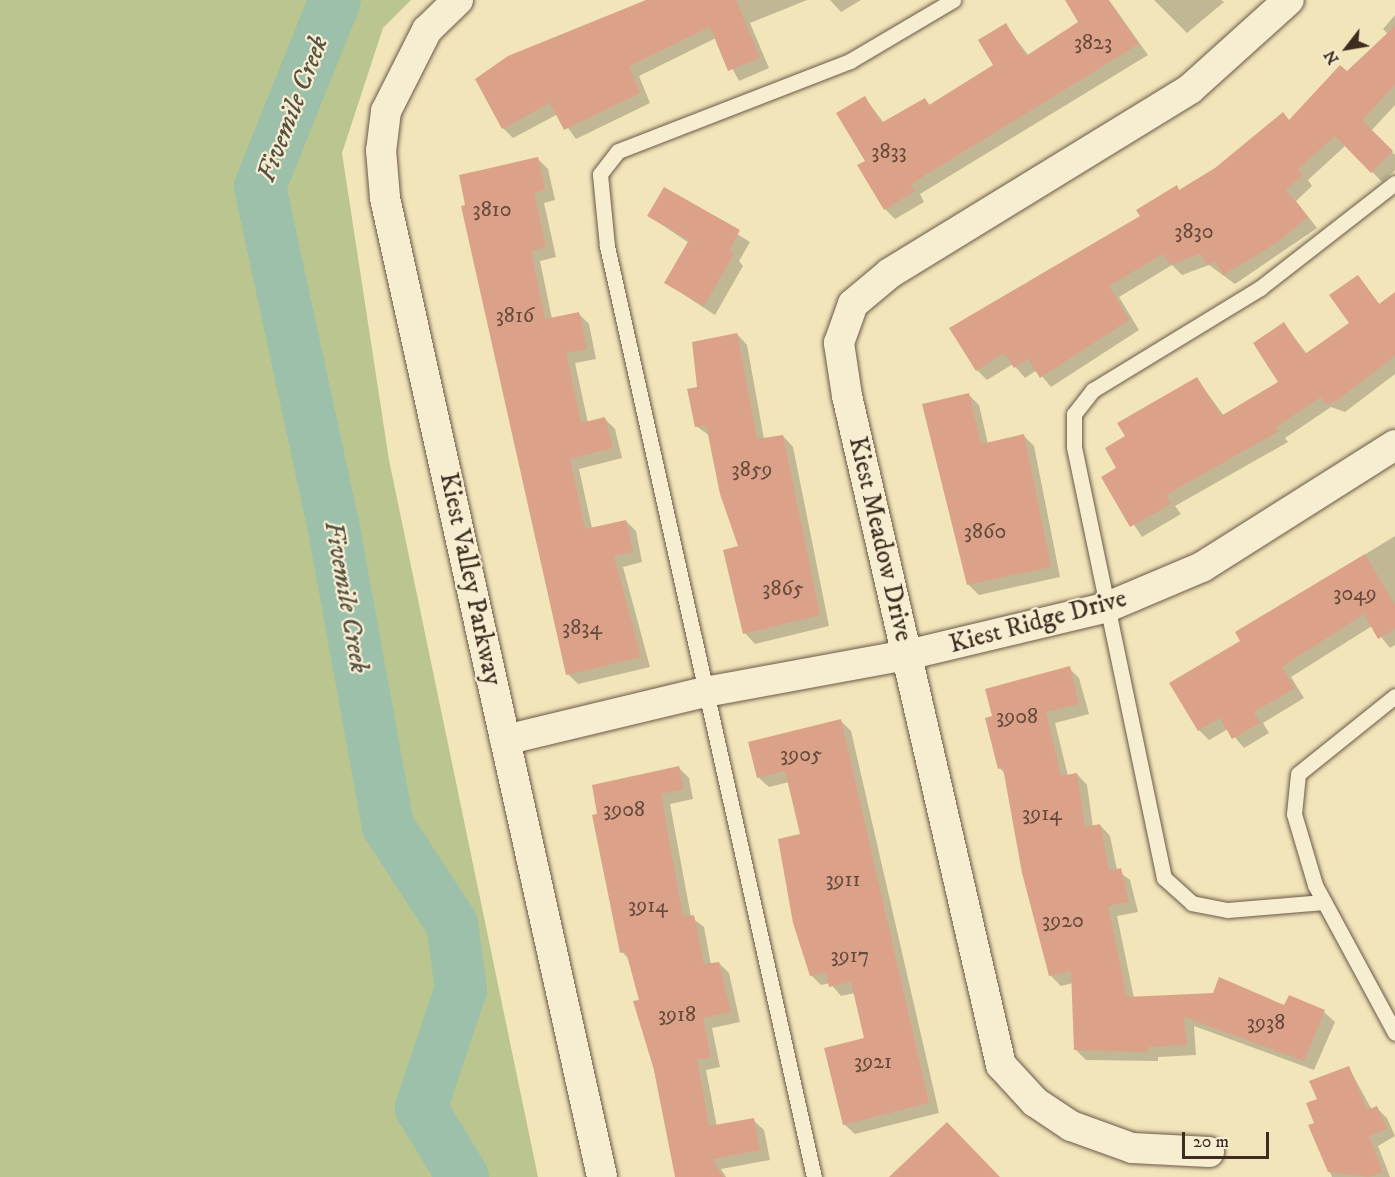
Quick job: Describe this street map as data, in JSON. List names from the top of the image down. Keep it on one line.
{"streets":{"street":["Kiest Meadow Drive","Kiest Valley Parkway","Kiest Ridge Drive"]},"crossings":[["Kiest Meadow Drive","Kiest Ridge Drive"],["Kiest Valley Parkway","Kiest Ridge Drive"]],"water":["Fivemile Creek"],"house_numbers":["3823","3833","3810","3830","3816","3859","3860","3865","3049","3834","3908","3905","3908","3914","3911","3914","3920","3917","3918","3938","3921"],"scale_bar":"20 m","north":"bottom left"}
